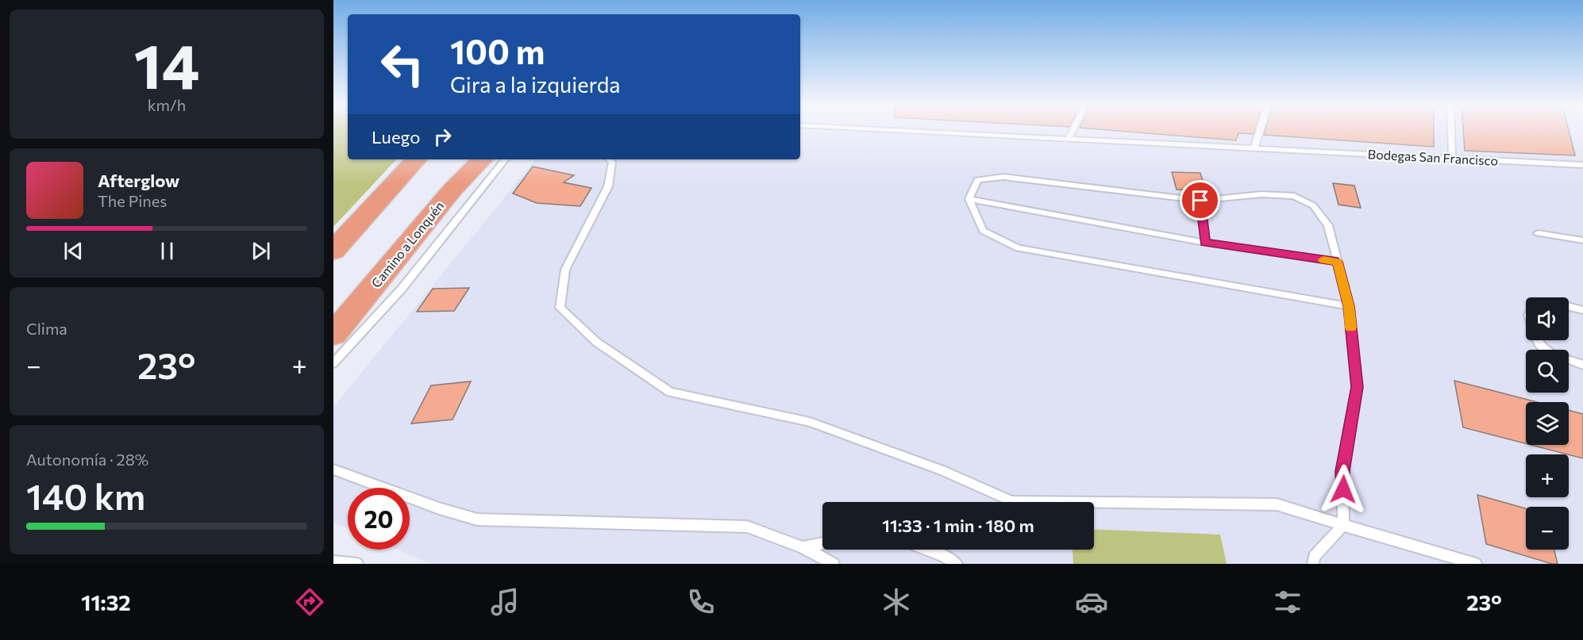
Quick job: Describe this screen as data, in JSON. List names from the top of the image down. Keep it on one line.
{"streets":{"main road":["Camino a Lonquén"],"lane":["Bodegas San Francisco"]},"page":{"tile":[["14","km/h"],"Clima",["Autonomía · 28%","140 km"]],"turn":["100 m","Gira a la izquierda"],"then":"Luego","song":["Afterglow","The Pines"],"map_buttons":["+","−"],"heat":["−","23°","+"],"limit":"20","trip":"11:33 · 1 min · 180 m","tabs":["11:32","23°"]}}
